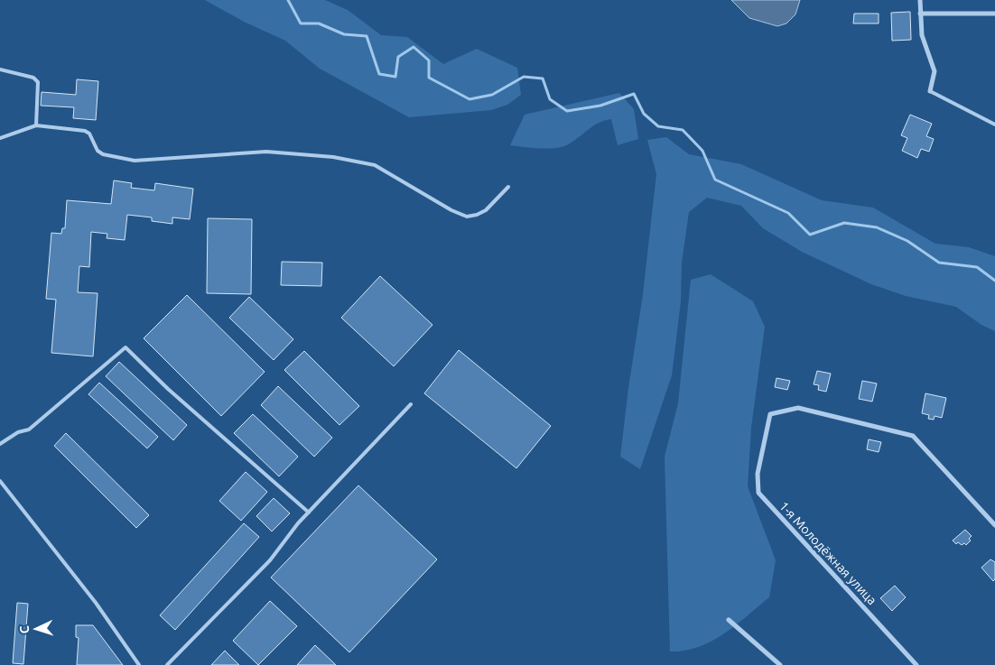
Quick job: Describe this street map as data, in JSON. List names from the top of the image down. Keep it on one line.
{"streets":{"street":["1-я Молодёжная улица"]},"north":"left"}
